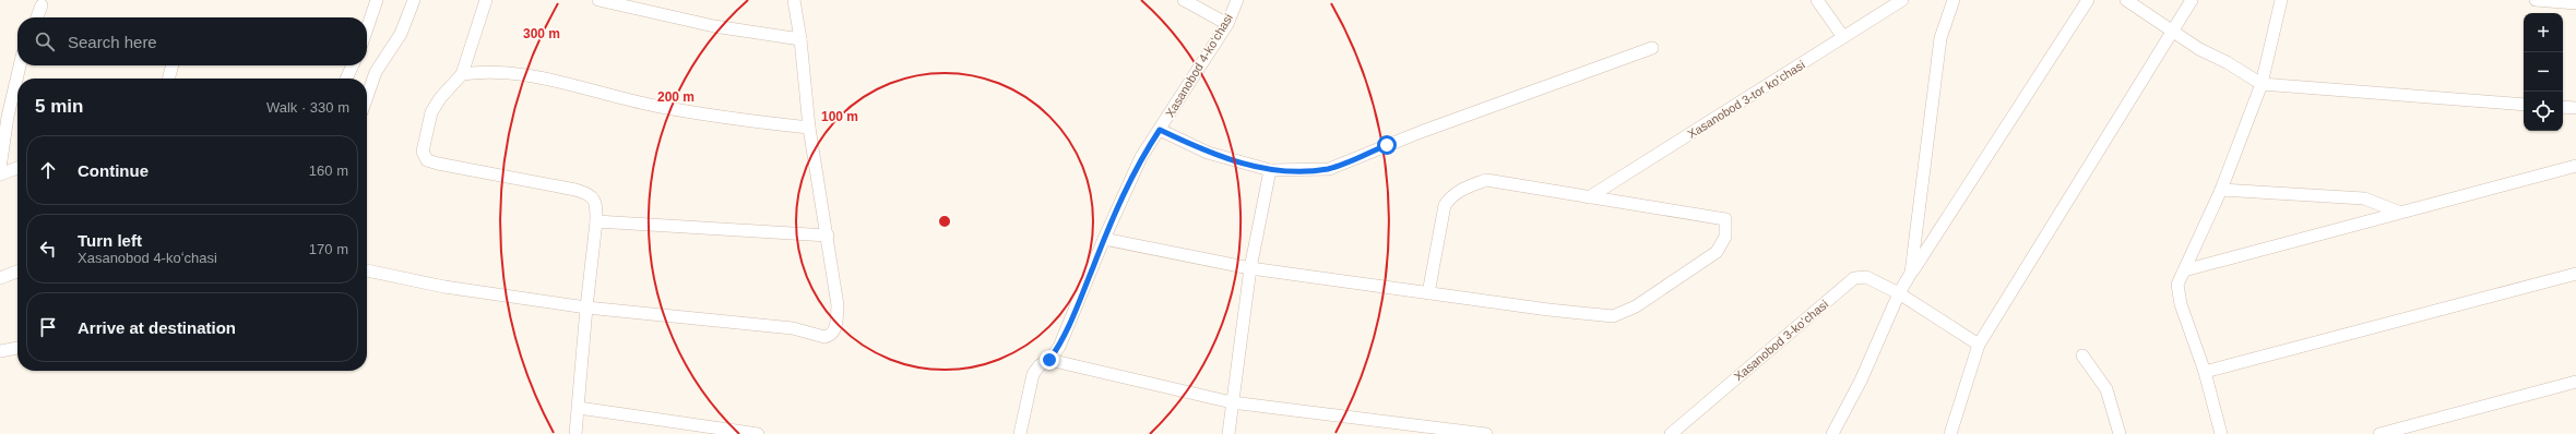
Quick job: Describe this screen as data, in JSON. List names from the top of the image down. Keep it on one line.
{"streets":{"street":["Xasanobod 4-koʻchasi","Xasanobod 3-tor koʻchasi","Xasanobod 3-koʻchasi"]},"page":{"map_buttons":["+","−"],"search":"Search here","heading":["5 min","Walk · 330 m"],"list":[["Continue","160 m"],["Turn left","Xasanobod 4-koʻchasi","170 m"],"Arrive at destination"]},"rings":["300 m","200 m","100 m"]}
